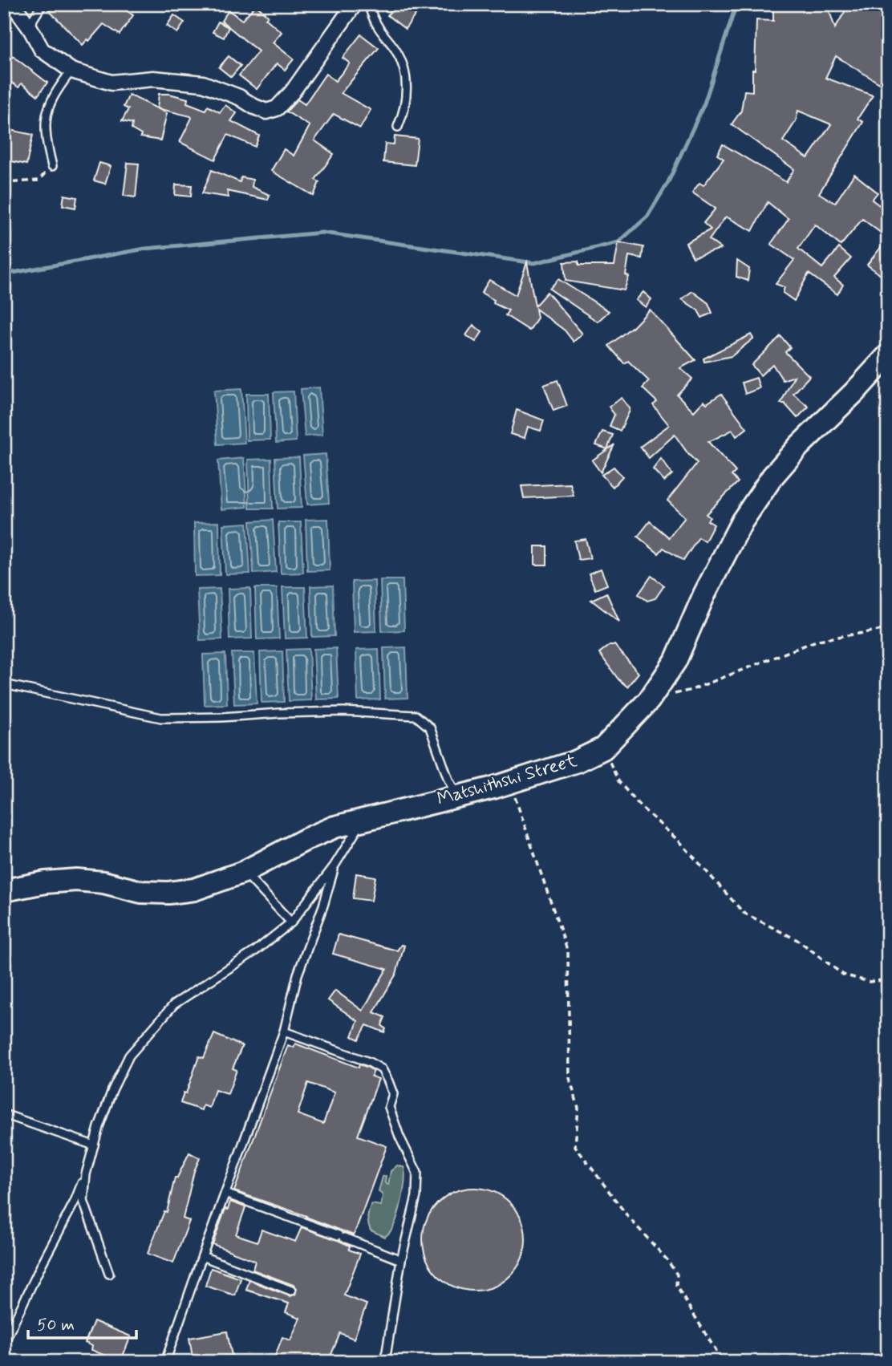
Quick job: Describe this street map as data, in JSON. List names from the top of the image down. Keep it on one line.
{"streets":{"main road":["Matshithshi Street"]},"scale_bar":"50 m"}
